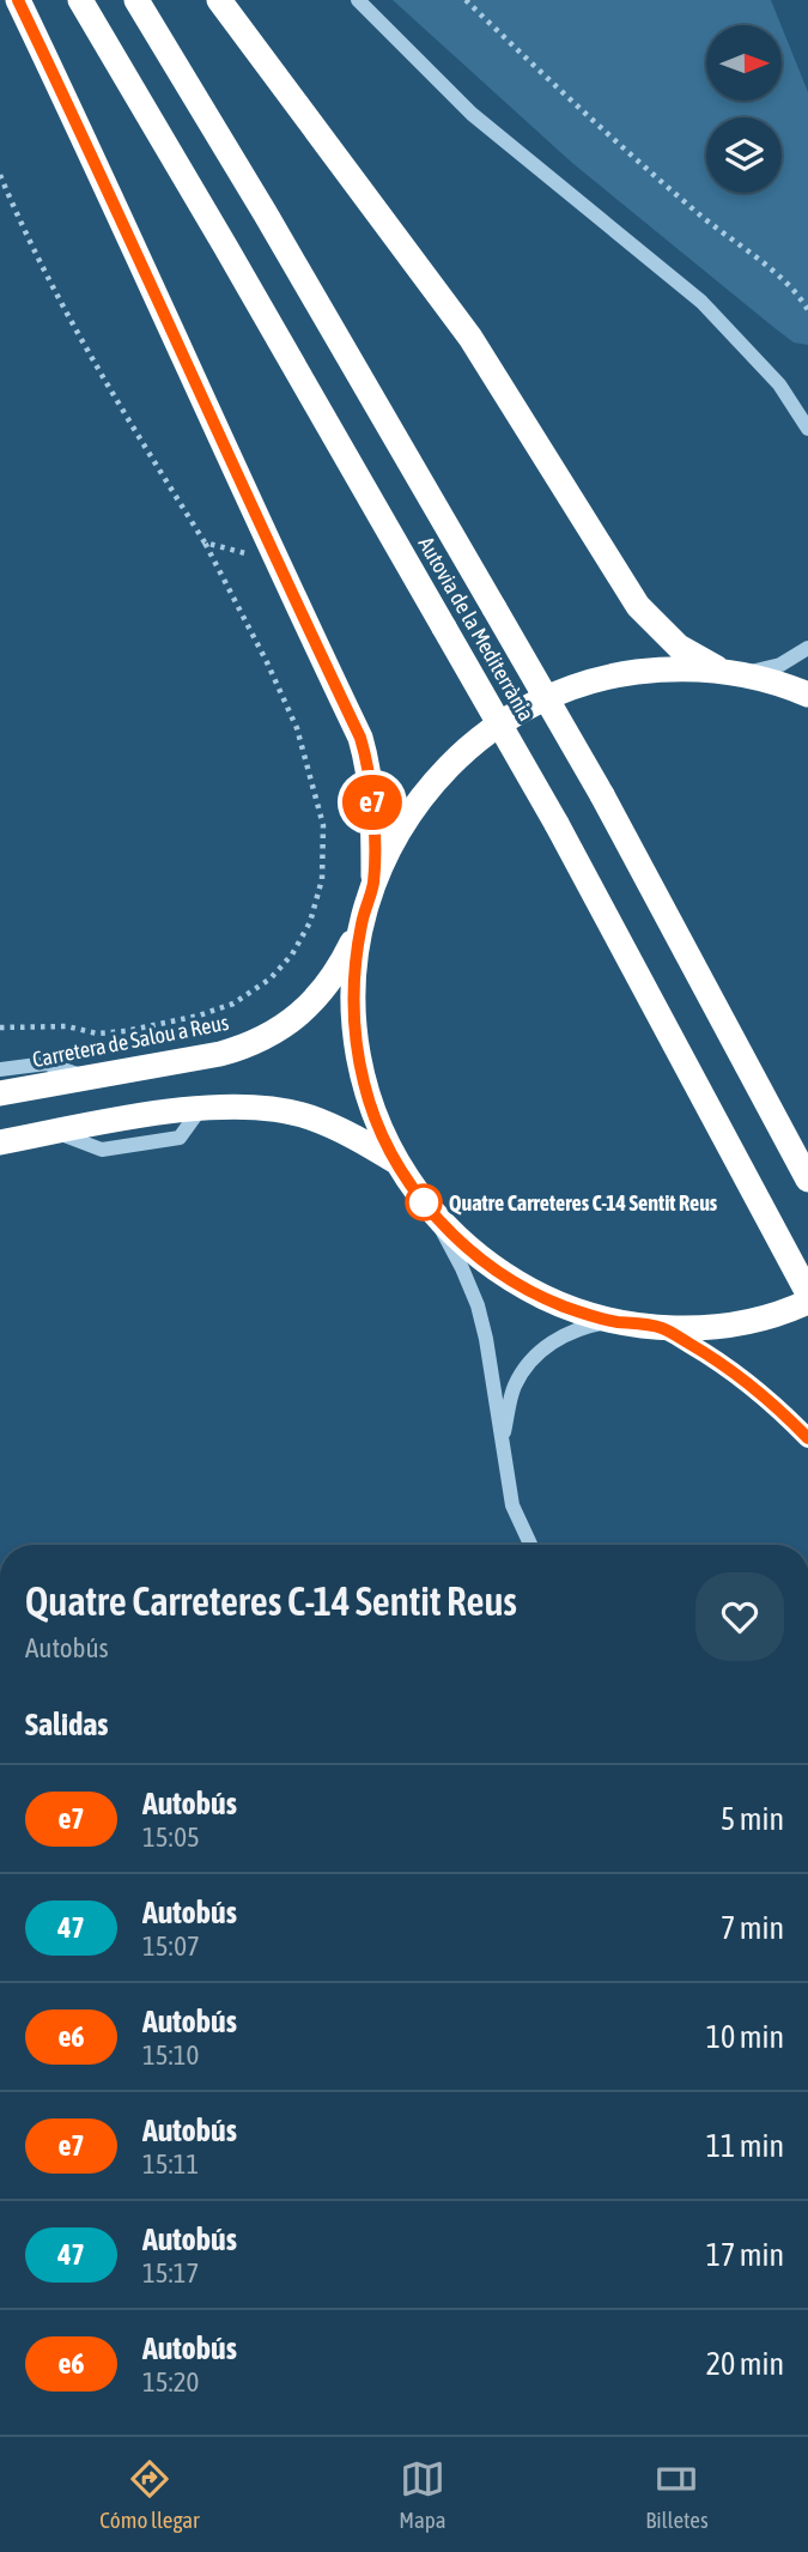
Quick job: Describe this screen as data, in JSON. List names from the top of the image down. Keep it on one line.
{"streets":{"highway":["Autovia de la Mediterrània","Carretera de Salou a Reus"]},"places":["Quatre Carreteres C-14 Sentit Reus"],"lines":["bus line e7"],"north":"right","page":{"on_map":"e7","heading":[["Quatre Carreteres C-14 Sentit Reus","Autobús"],"Salidas"],"list":[{"mark":"e7","name":"Autobús","note":"15:05","value":"5 min"},{"mark":"47","name":"Autobús","note":"15:07","value":"7 min"},{"mark":"e6","name":"Autobús","note":"15:10","value":"10 min"},{"mark":"e7","name":"Autobús","note":"15:11","value":"11 min"},{"mark":"47","name":"Autobús","note":"15:17","value":"17 min"},{"mark":"e6","name":"Autobús","note":"15:20","value":"20 min"}],"tabs":["Cómo llegar","Mapa","Billetes"]}}
